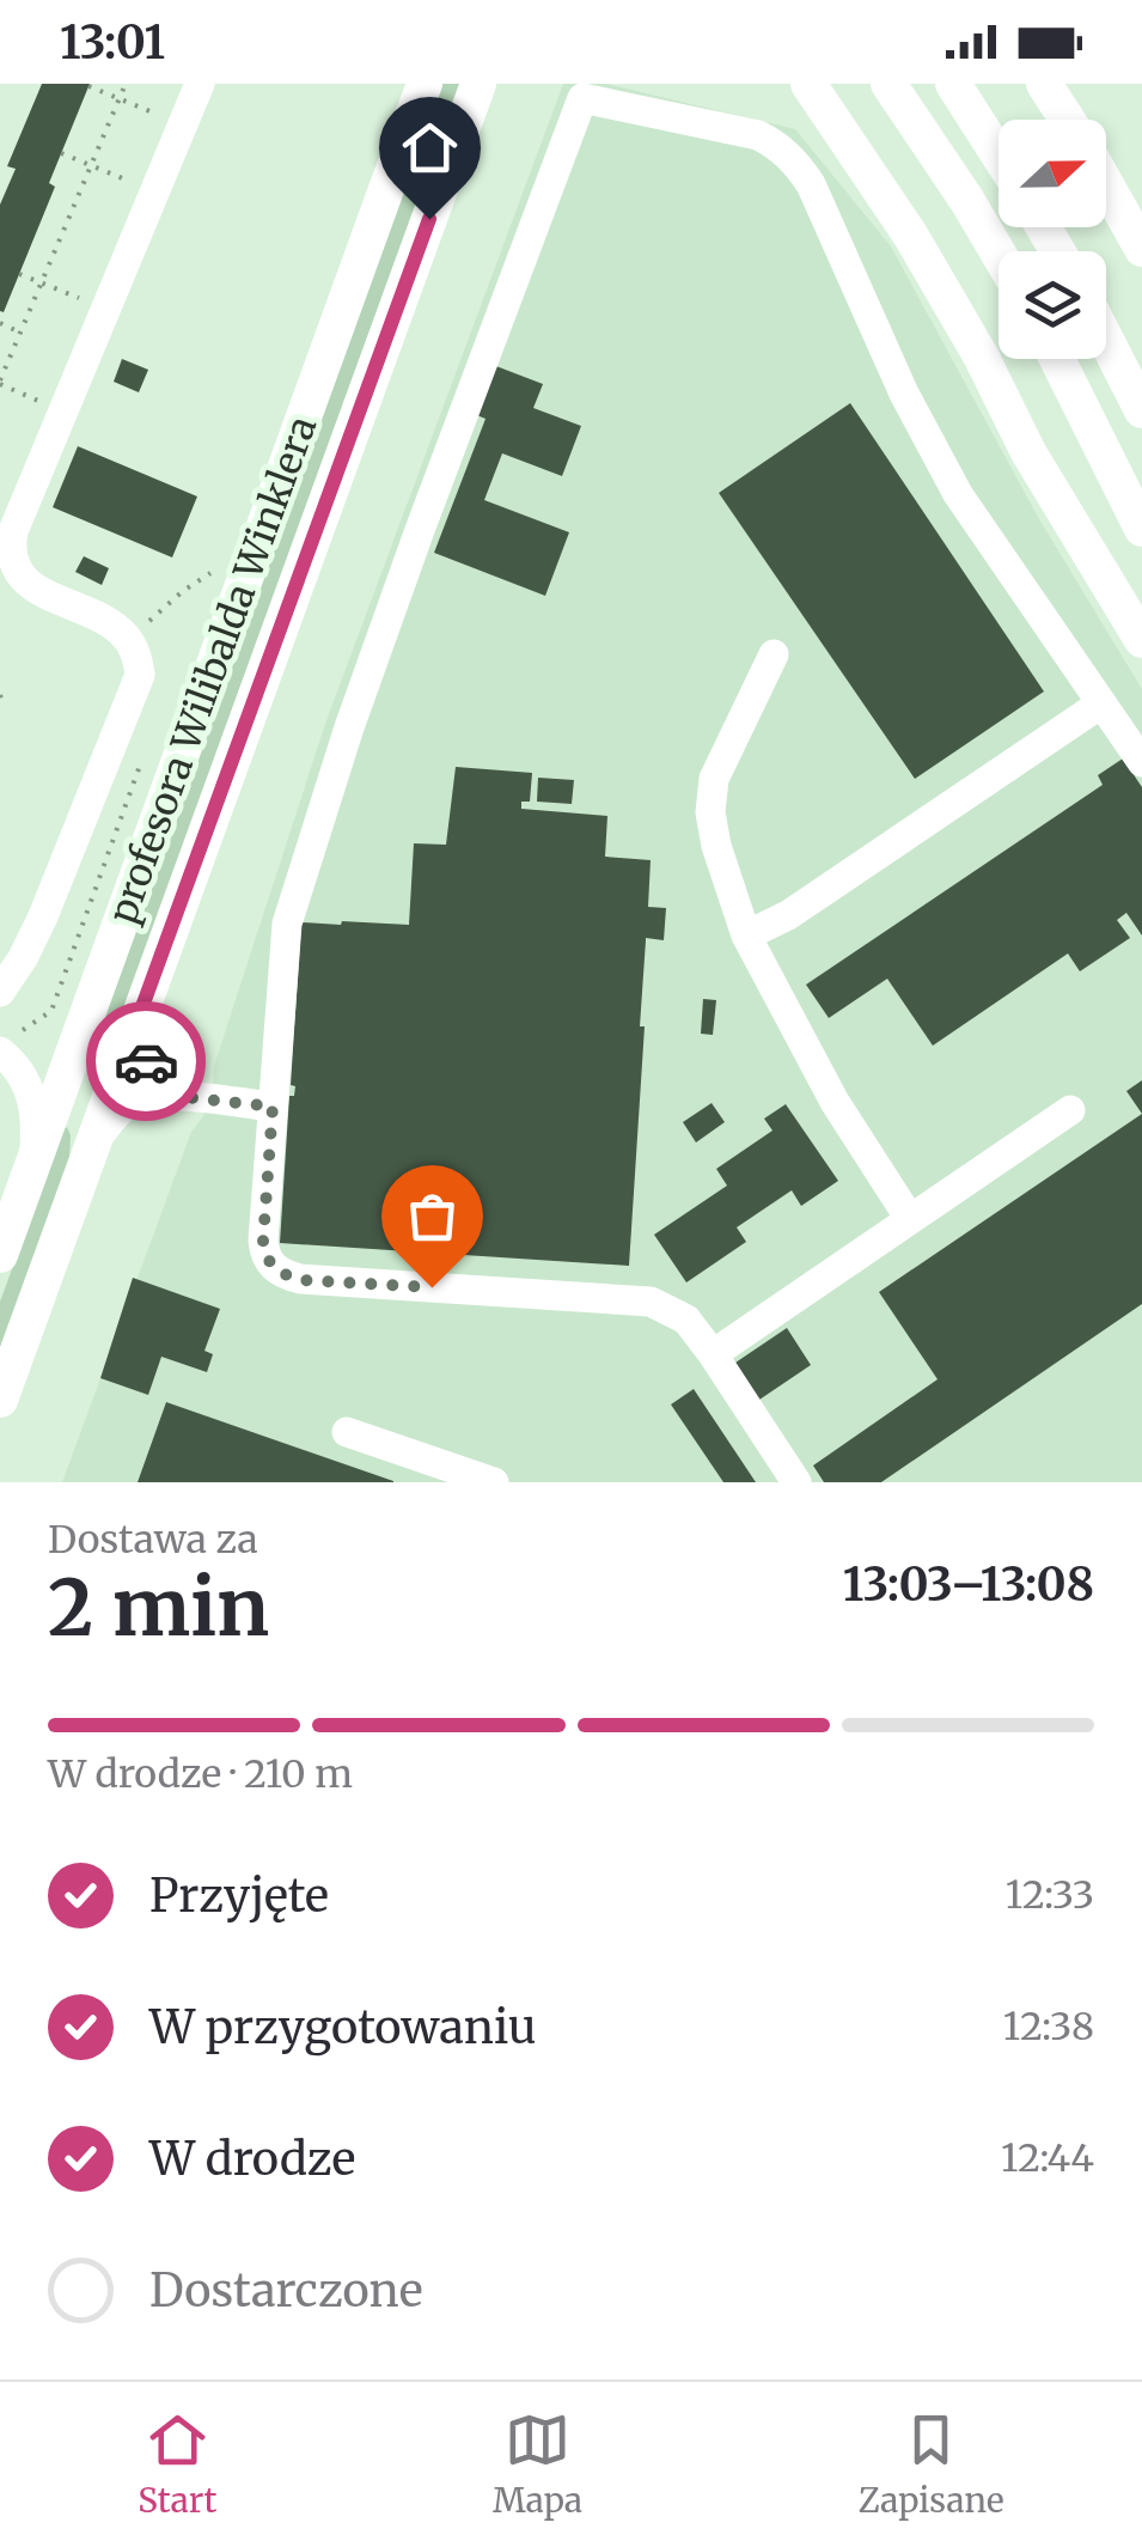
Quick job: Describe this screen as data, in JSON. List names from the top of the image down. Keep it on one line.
{"streets":{"main road":["profesora Wilibalda Winklera"]},"north":"right","page":{"status":"13:01","heading":["2 min","Dostawa za","13:03–13:08"],"bar":"W drodze · 210 m","list":[["Przyjęte","12:33"],["W przygotowaniu","12:38"],["W drodze","12:44"],"Dostarczone"],"tabs":["Start","Mapa","Zapisane"]}}
